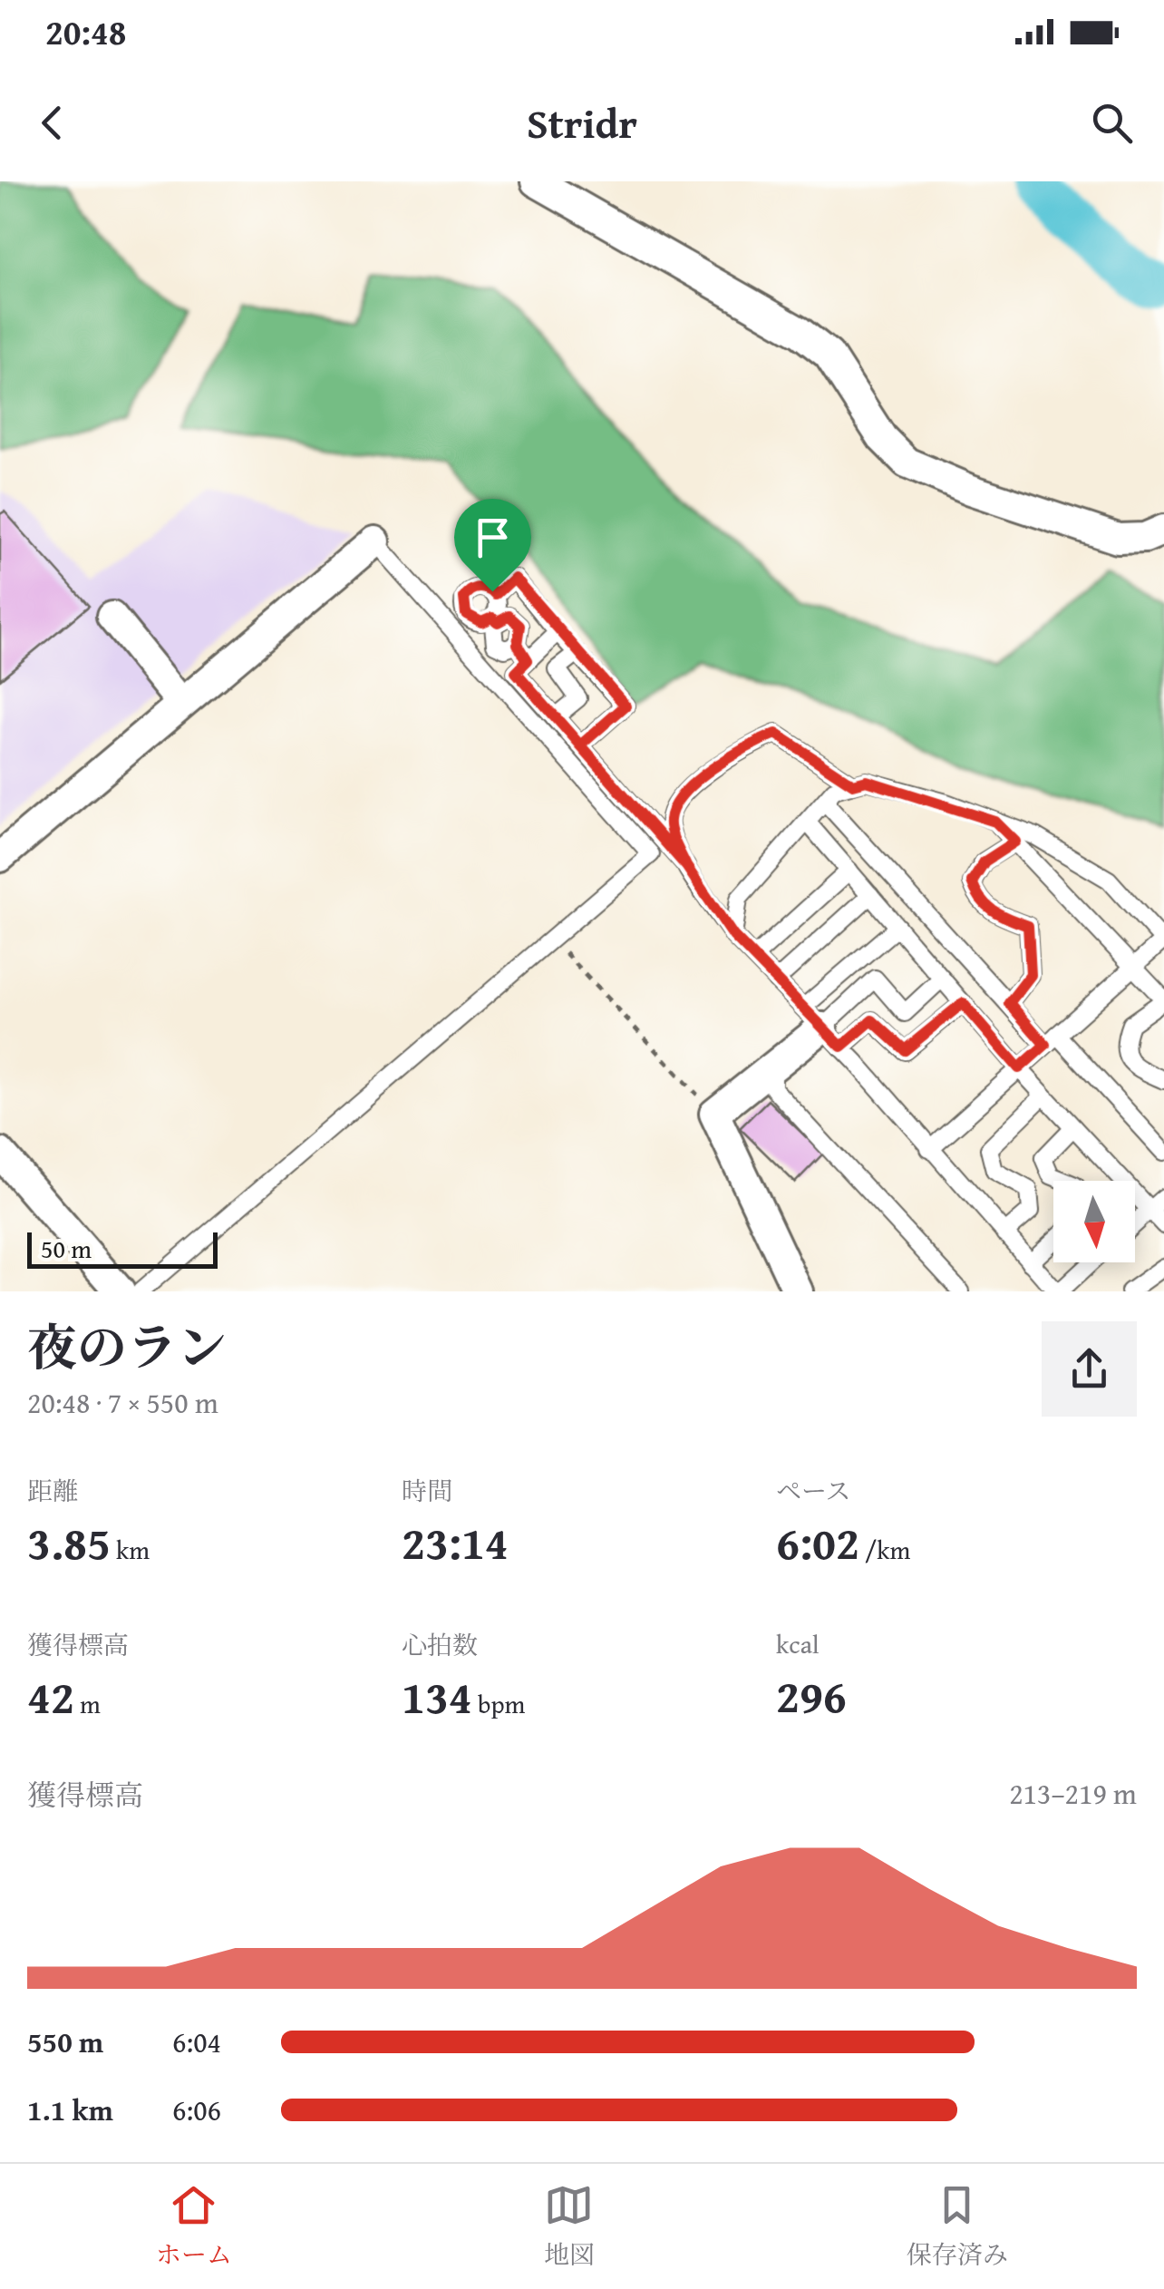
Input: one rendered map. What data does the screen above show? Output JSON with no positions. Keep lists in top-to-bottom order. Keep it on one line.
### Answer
{"scale_bar":"50 m","north":"bottom","page":{"status":"20:48","header":"Stridr","scale":"50 m","heading":["夜のラン","20:48 · 7 × 550 m"],"stats":[["距離","3.85 km"],["時間","23:14"],["ペース","6:02 /km"],["獲得標高","42 m"],["心拍数","134 bpm"],["kcal","296"]],"chart":["獲得標高","213–219 m"],"list":[{"name":"550 m","note":"6:04"},{"name":"1.1 km","note":"6:06"}],"tabs":["ホーム","地図","保存済み"]}}
